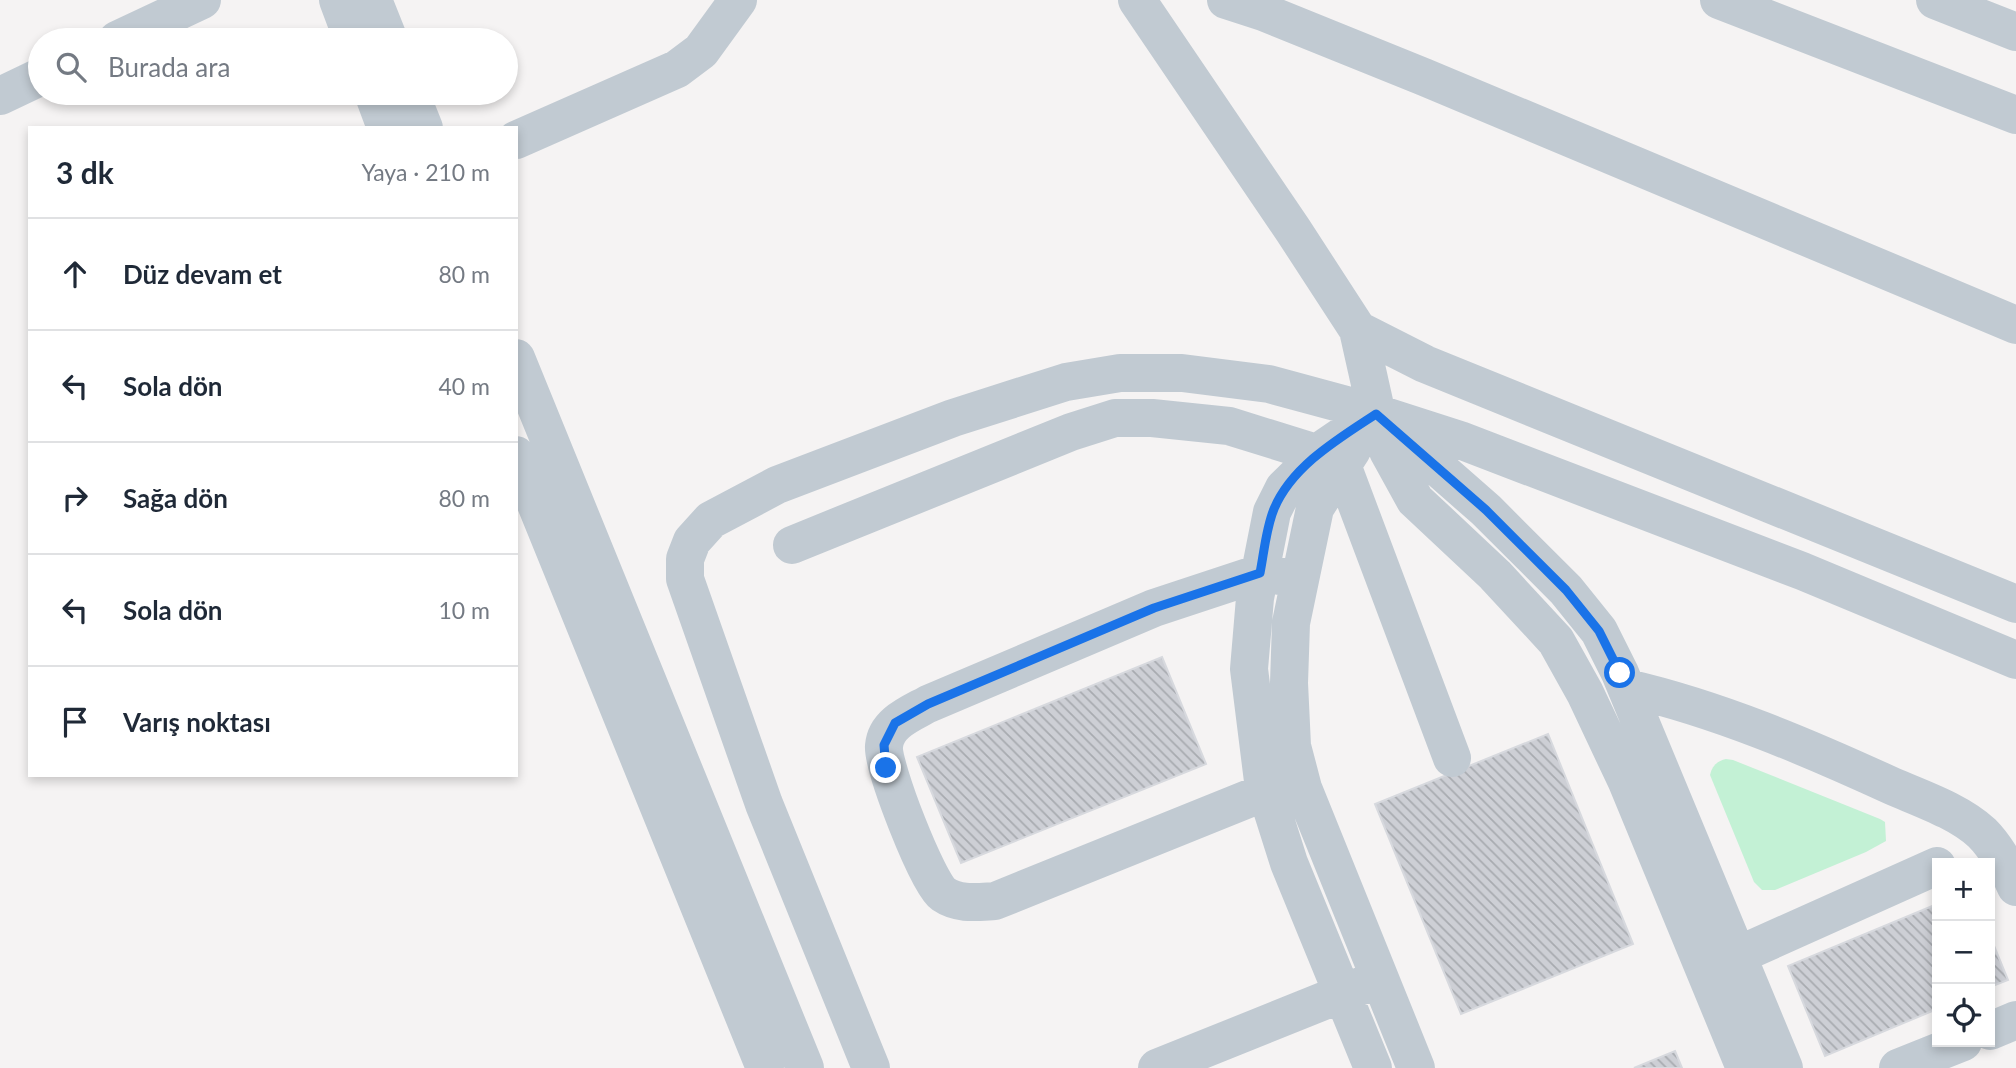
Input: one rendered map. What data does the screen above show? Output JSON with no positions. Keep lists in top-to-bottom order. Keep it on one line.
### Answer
{"page":{"search":"Burada ara","heading":["3 dk","Yaya · 210 m"],"list":[["Düz devam et","80 m"],["Sola dön","40 m"],["Sağa dön","80 m"],["Sola dön","10 m"],"Varış noktası"],"map_buttons":["+","−"]}}
